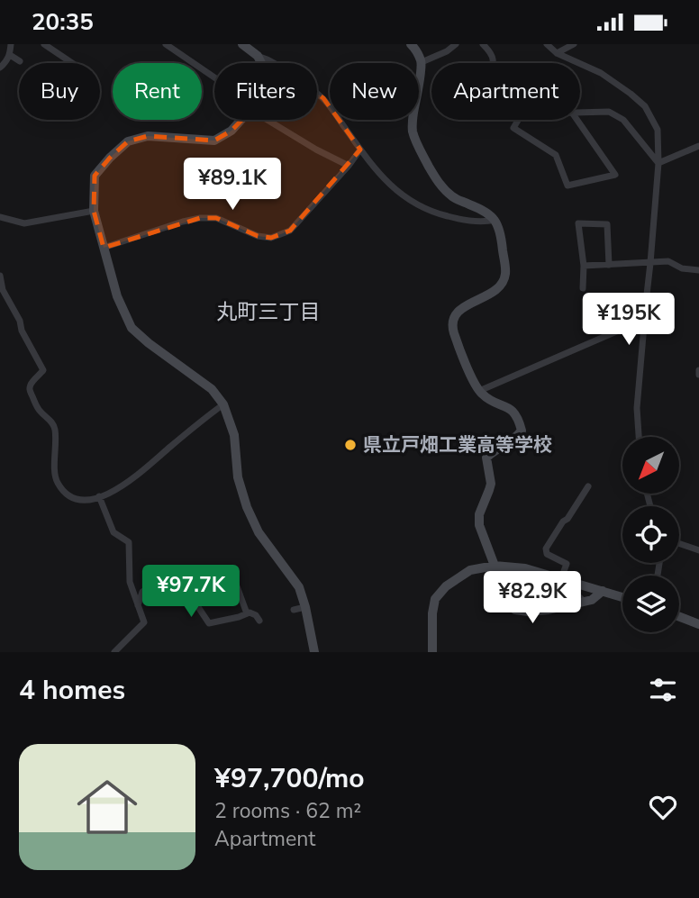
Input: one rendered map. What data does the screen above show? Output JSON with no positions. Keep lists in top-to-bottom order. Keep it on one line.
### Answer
{"districts":["丸町三丁目"],"places":["県立戸畑工業高等学校"],"north":"bottom left","page":{"status":"20:35","chip":["Buy","Rent","Filters","New","Apartment"],"price":["¥89.1K","¥195K","¥97.7K","¥82.9K"],"heading":"4 homes","list":[{"name":"¥97,700/mo","note":"2 rooms · 62 m² · Apartment"}]}}
